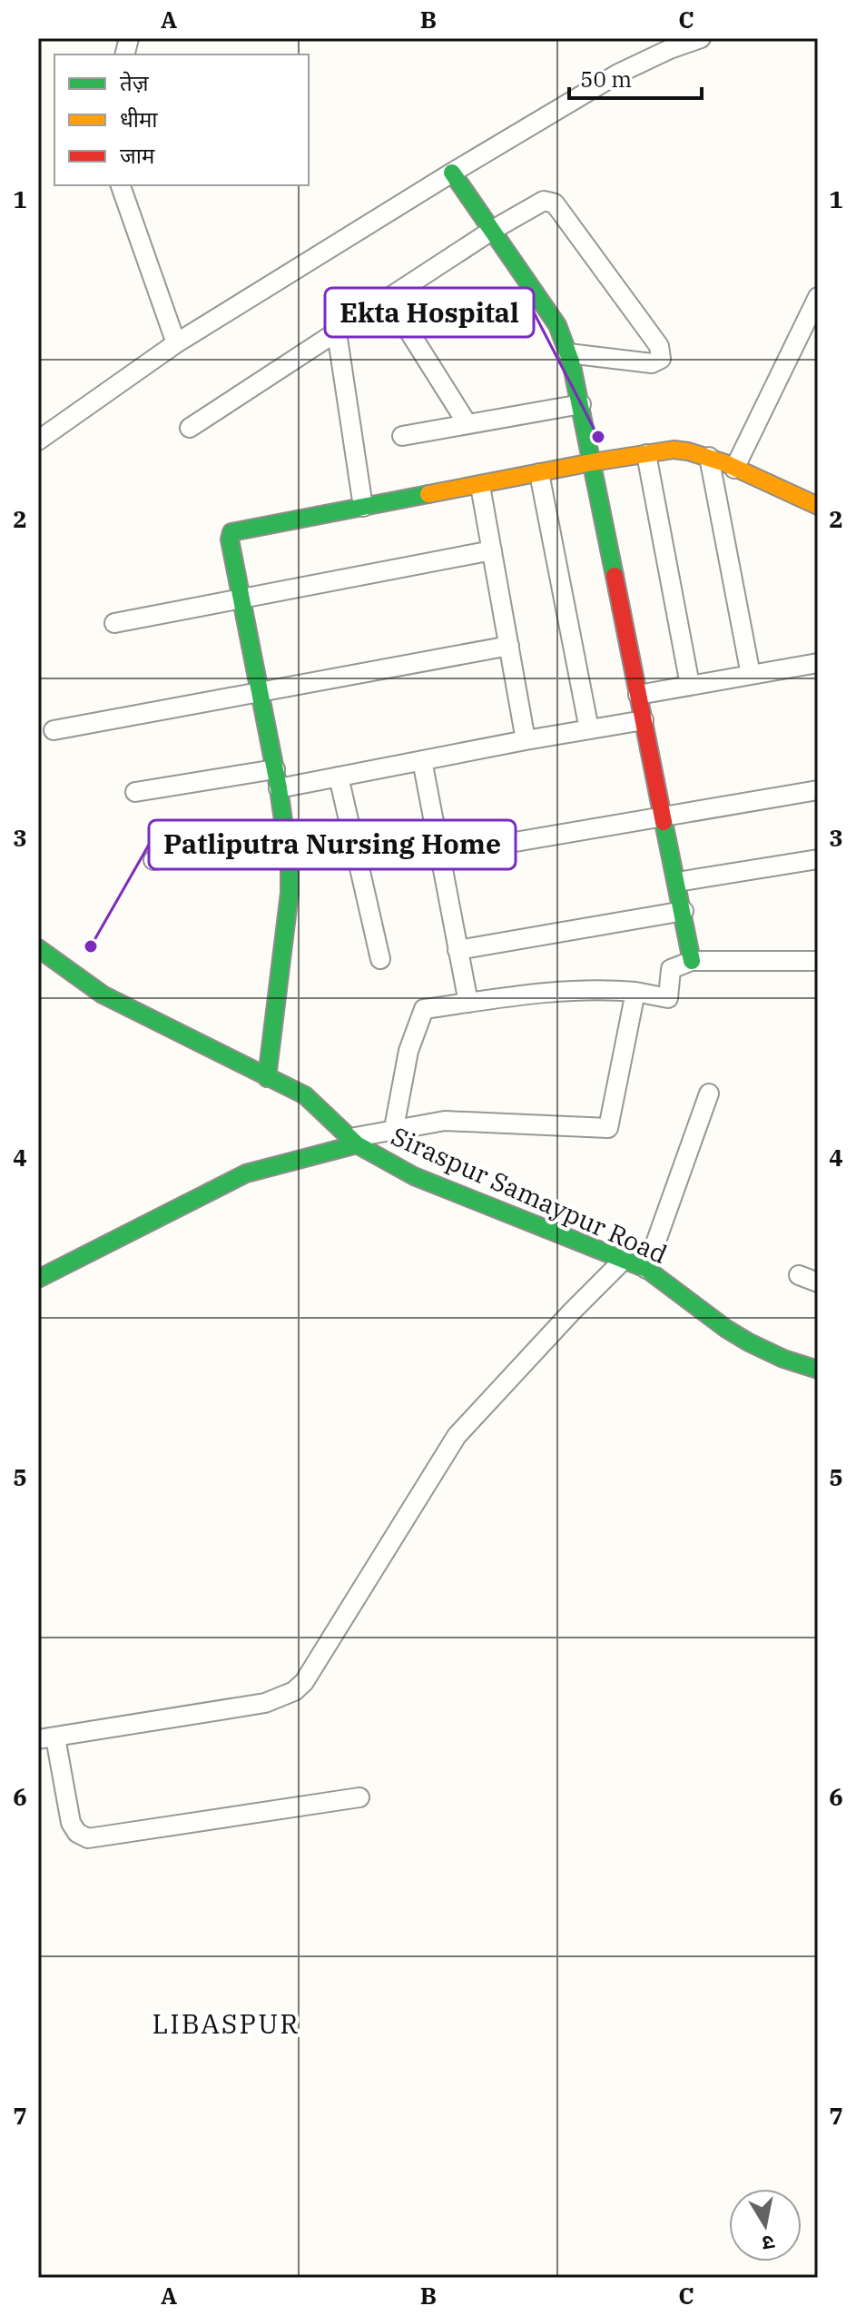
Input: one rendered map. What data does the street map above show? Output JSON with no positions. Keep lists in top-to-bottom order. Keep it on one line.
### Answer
{"streets":{"street":["Siraspur Samaypur Road"]},"districts":["LIBASPUR"],"places":["Ekta Hospital","Patliputra Nursing Home"],"legend":["तेज़","धीमा","जाम"],"scale_bar":"50 m","north":"bottom","grid":{"columns":["A","B","C"],"rows":["1","2","3","4","5","6","7"]}}
